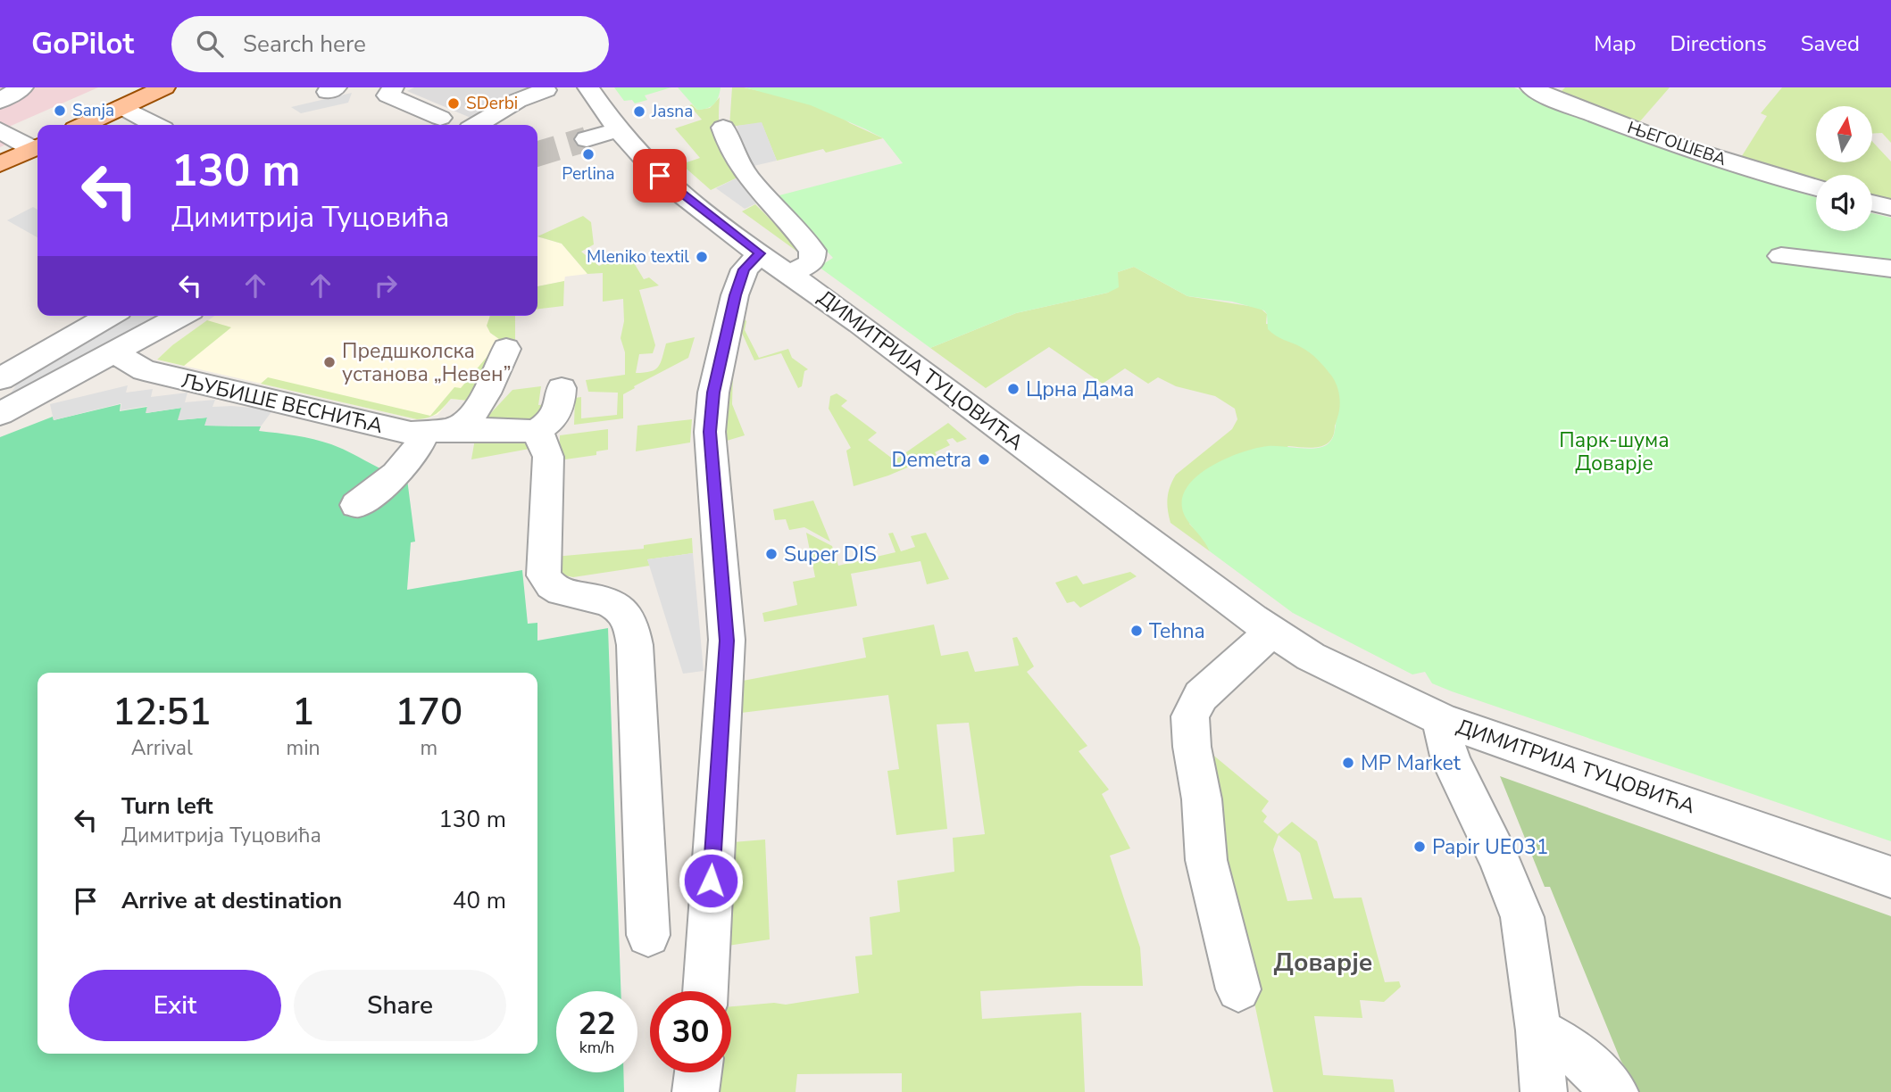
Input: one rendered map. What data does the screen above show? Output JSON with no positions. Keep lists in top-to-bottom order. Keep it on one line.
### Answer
{"streets":{"street":["ЊЕГОШЕВА","ДИМИТРИЈА ТУЦОВИЋА","ЉУБИШЕ ВЕСНИЋА"]},"districts":["Доварје"],"parks":["Парк-шума Доварје"],"places":["SDerbi","Sanja","Jasna","Perlina","Mleniko textil","Предшколска установа „Невен”","Црна Дама","Demetra","Super DIS","Tehna","MP Market","Papir UE031"],"north":"top","page":{"header":"GoPilot","search":"Search here","nav":["Map","Directions","Saved"],"turn":["130 m","Димитрија Туцовића"],"eta":["12:51","Arrival","1","min","170","m"],"list":[{"name":"Turn left","note":"Димитрија Туцовића","value":"130 m"},{"name":"Arrive at destination","value":"40 m"}],"buttons":["Exit","Share"],"speed":"22 km/h","limit":"30"}}
